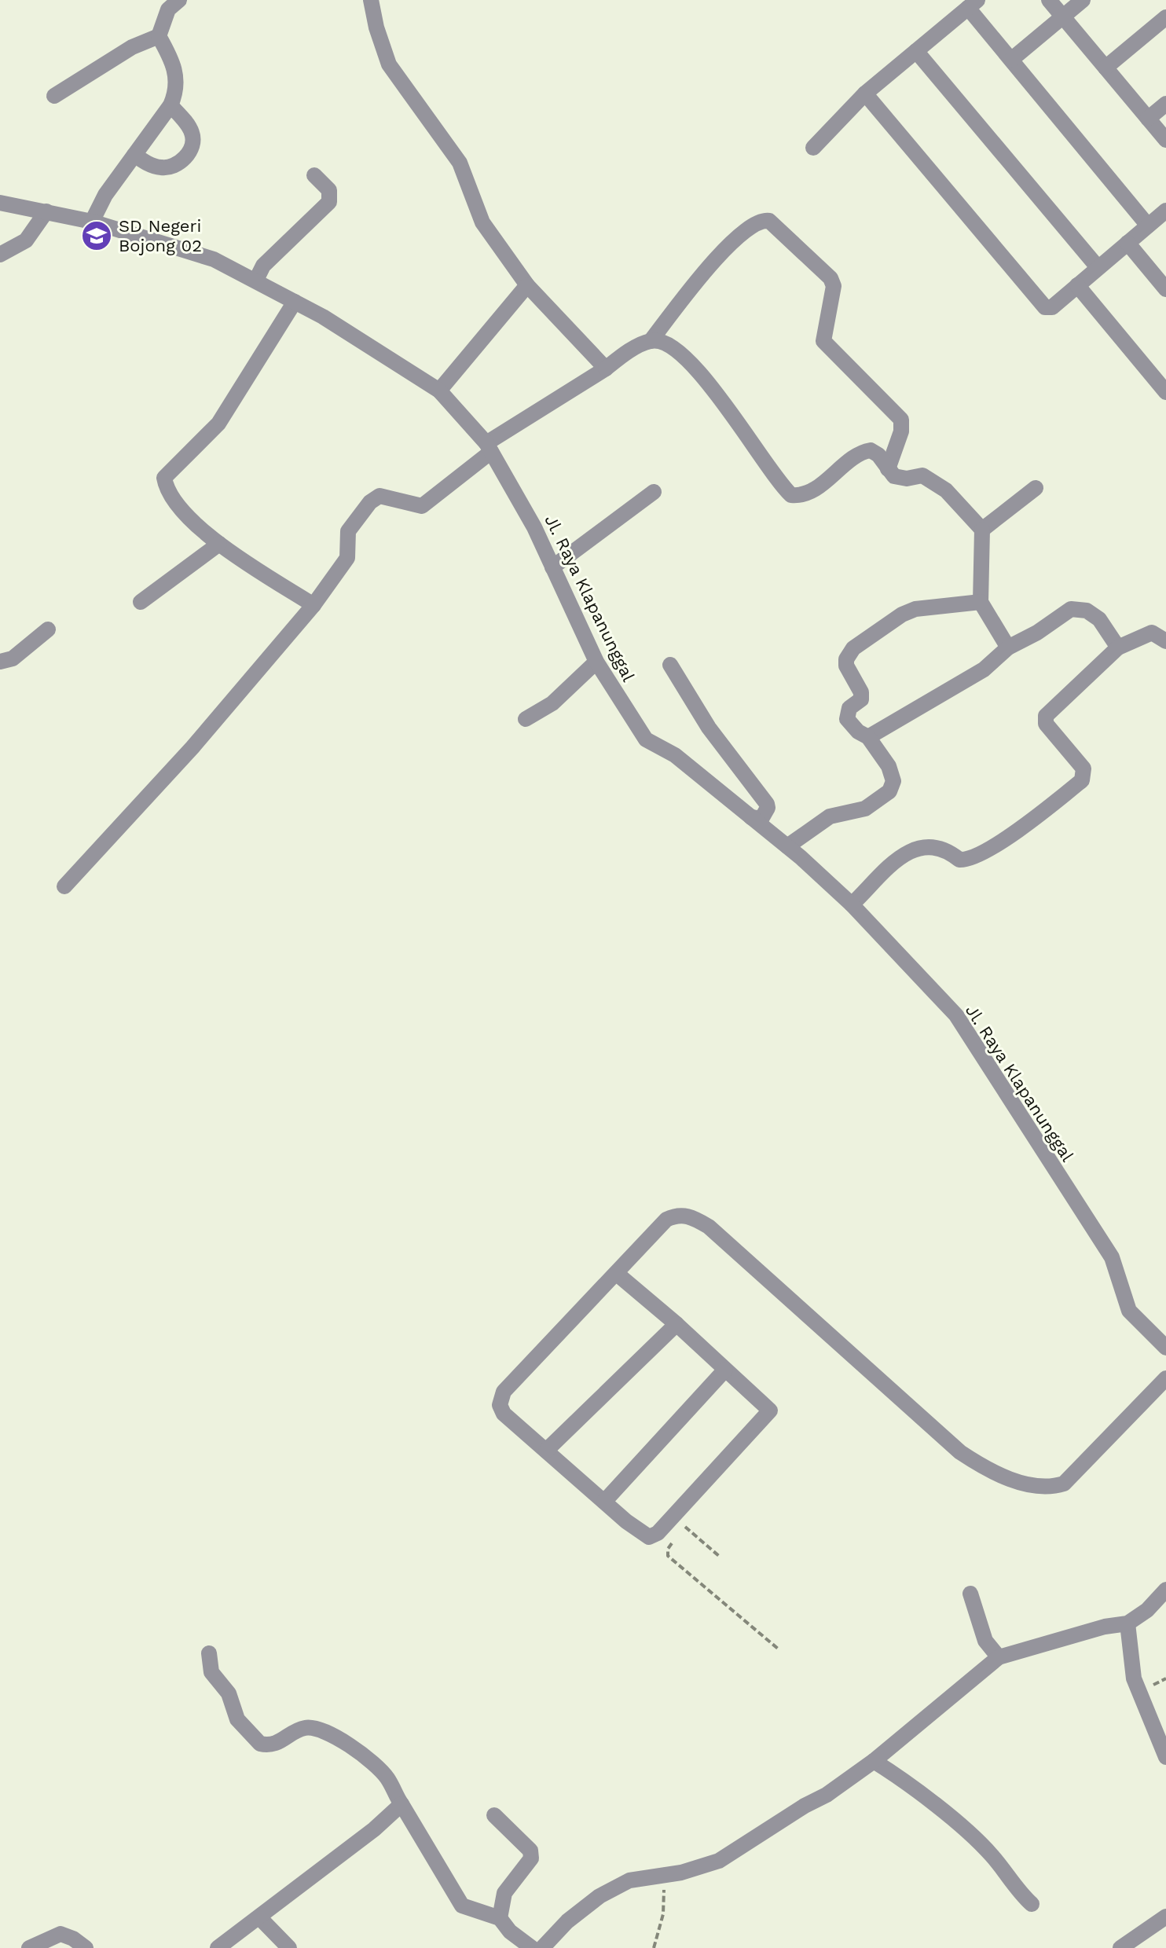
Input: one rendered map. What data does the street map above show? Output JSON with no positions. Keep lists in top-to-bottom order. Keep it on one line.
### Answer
{"streets":{"street":["Jl. Raya Klapanunggal"]},"places":{"school or university":["SD Negeri Bojong 02"]}}
